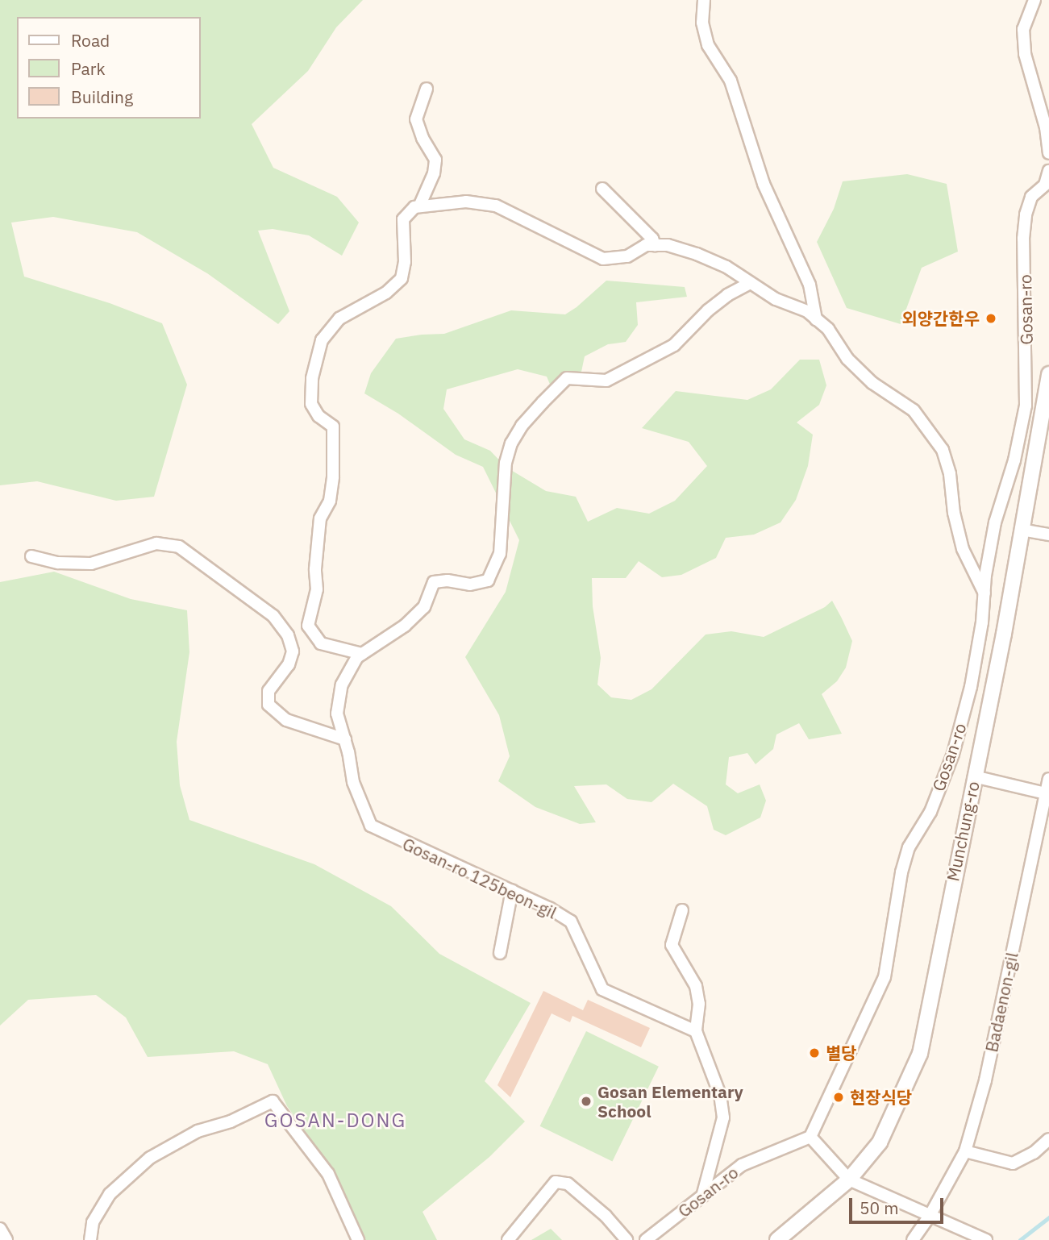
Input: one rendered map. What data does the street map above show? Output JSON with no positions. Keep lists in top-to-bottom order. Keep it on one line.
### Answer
{"streets":{"street":["Gosan-ro","Munchung-ro","Gosan-ro 125beon-gil","Badaenon-gil"]},"districts":["GOSAN-DONG"],"places":["외양간한우","별당","현장식당","Gosan Elementary School"],"legend":["Road","Park","Building"],"scale_bar":"50 m"}
